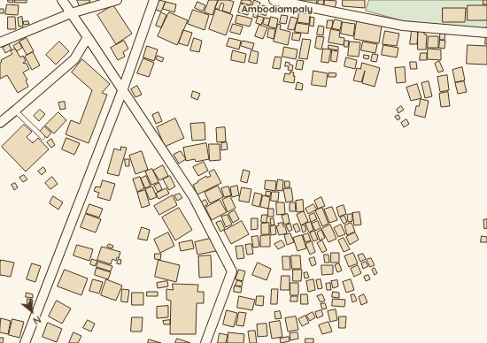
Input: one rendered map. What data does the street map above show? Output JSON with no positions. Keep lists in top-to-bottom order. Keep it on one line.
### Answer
{"districts":["Ambodiampaly"],"north":"bottom right"}
